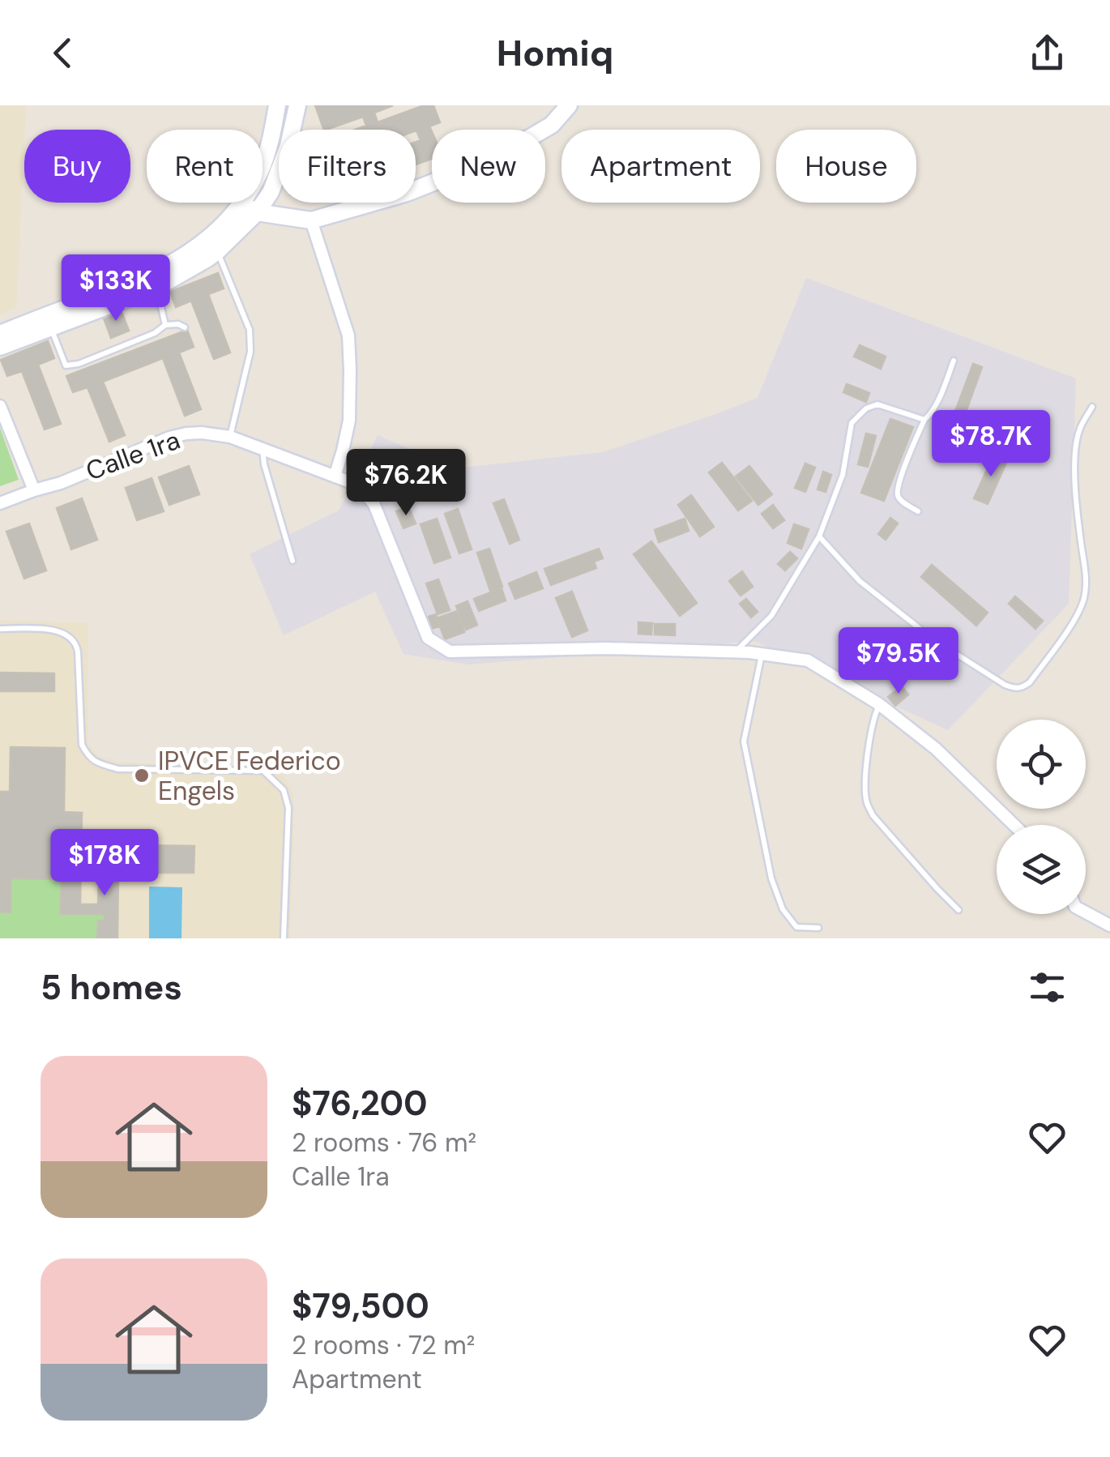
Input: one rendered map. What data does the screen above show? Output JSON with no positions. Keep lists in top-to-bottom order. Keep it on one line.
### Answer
{"streets":{"street":["Calle 1ra"]},"places":["IPVCE Federico Engels"],"page":{"header":"Homiq","chip":["Buy","Rent","Filters","New","Apartment","House"],"price":["$133K","$78.7K","$76.2K","$79.5K","$178K"],"heading":"5 homes","list":[{"name":"$76,200","note":"2 rooms · 76 m² · Calle 1ra"},{"name":"$79,500","note":"2 rooms · 72 m² · Apartment"}]}}
